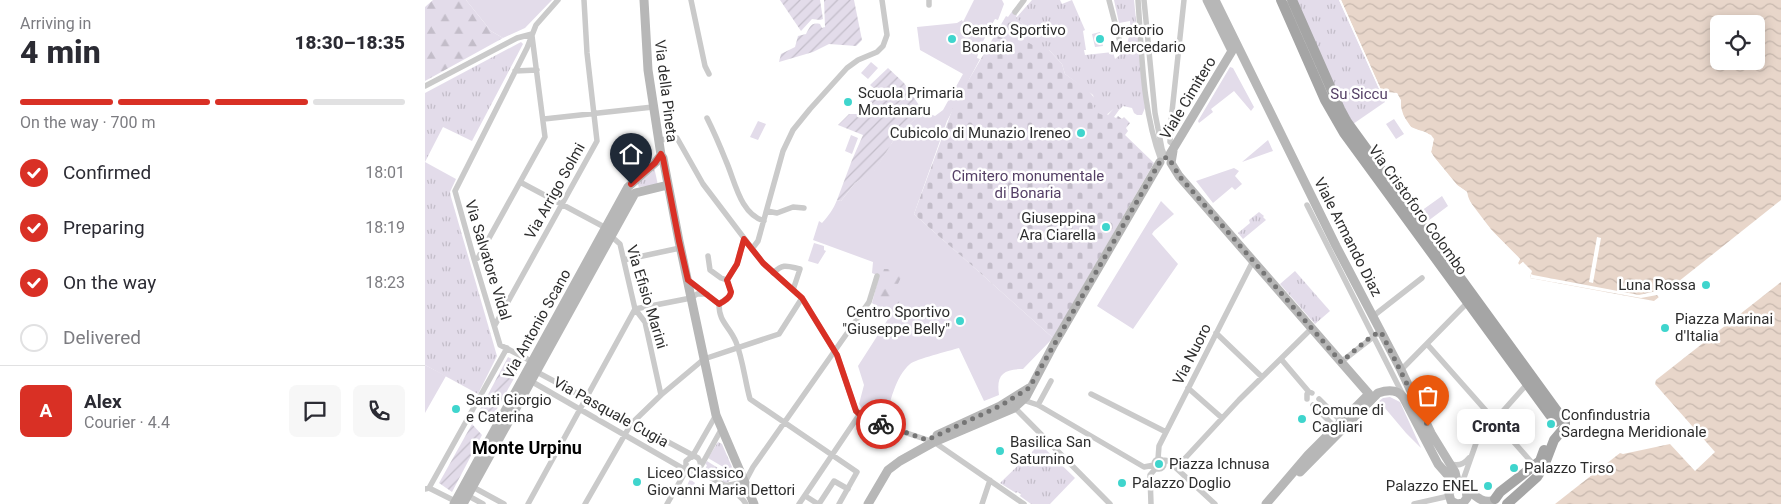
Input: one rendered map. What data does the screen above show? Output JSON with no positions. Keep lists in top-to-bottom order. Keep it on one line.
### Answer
{"streets":{"main road":["Via della Pineta","Viale Cimitero","Via Cristoforo Colombo","Viale Armando Diaz","Via Antonio Scano"],"street":["Via Arrigo Solmi","Via Salvatore Vidal","Via Efisio Marini","Via Nuoro","Via Pasquale Cugia"]},"crossings":[["Via della Pineta","Via Antonio Scano"],["Viale Cimitero","Viale Armando Diaz"],["Via Arrigo Solmi","Via Salvatore Vidal"],["Via Efisio Marini","Via Antonio Scano"],["Via Antonio Scano","Via Pasquale Cugia"]],"districts":["Monte Urpinu"],"parks":["Su Siccu","Cimitero monumentale di Bonaria"],"places":["Centro Sportivo Bonaria","Oratorio Mercedario","Scuola Primaria Montanaru","Cubicolo di Munazio Ireneo","Giuseppina Ara Ciarella","Luna Rossa","Centro Sportivo \"Giuseppe Belly\"","Piazza Marinai d'Italia","Santi Giorgio e Caterina","Comune di Cagliari","Confindustria Sardegna Meridionale","Cronta","Basilica San Saturnino","Piazza Ichnusa","Palazzo Tirso","Liceo Classico Giovanni Maria Dettori","Palazzo Doglio","Palazzo ENEL"],"page":{"heading":["4 min","Arriving in","18:30–18:35"],"panel":["Alex","Courier · 4.4"],"bar":"On the way · 700 m","list":[["Confirmed","18:01"],["Preparing","18:19"],["On the way","18:23"],"Delivered"],"round":"A","bubble":"Cronta"}}
